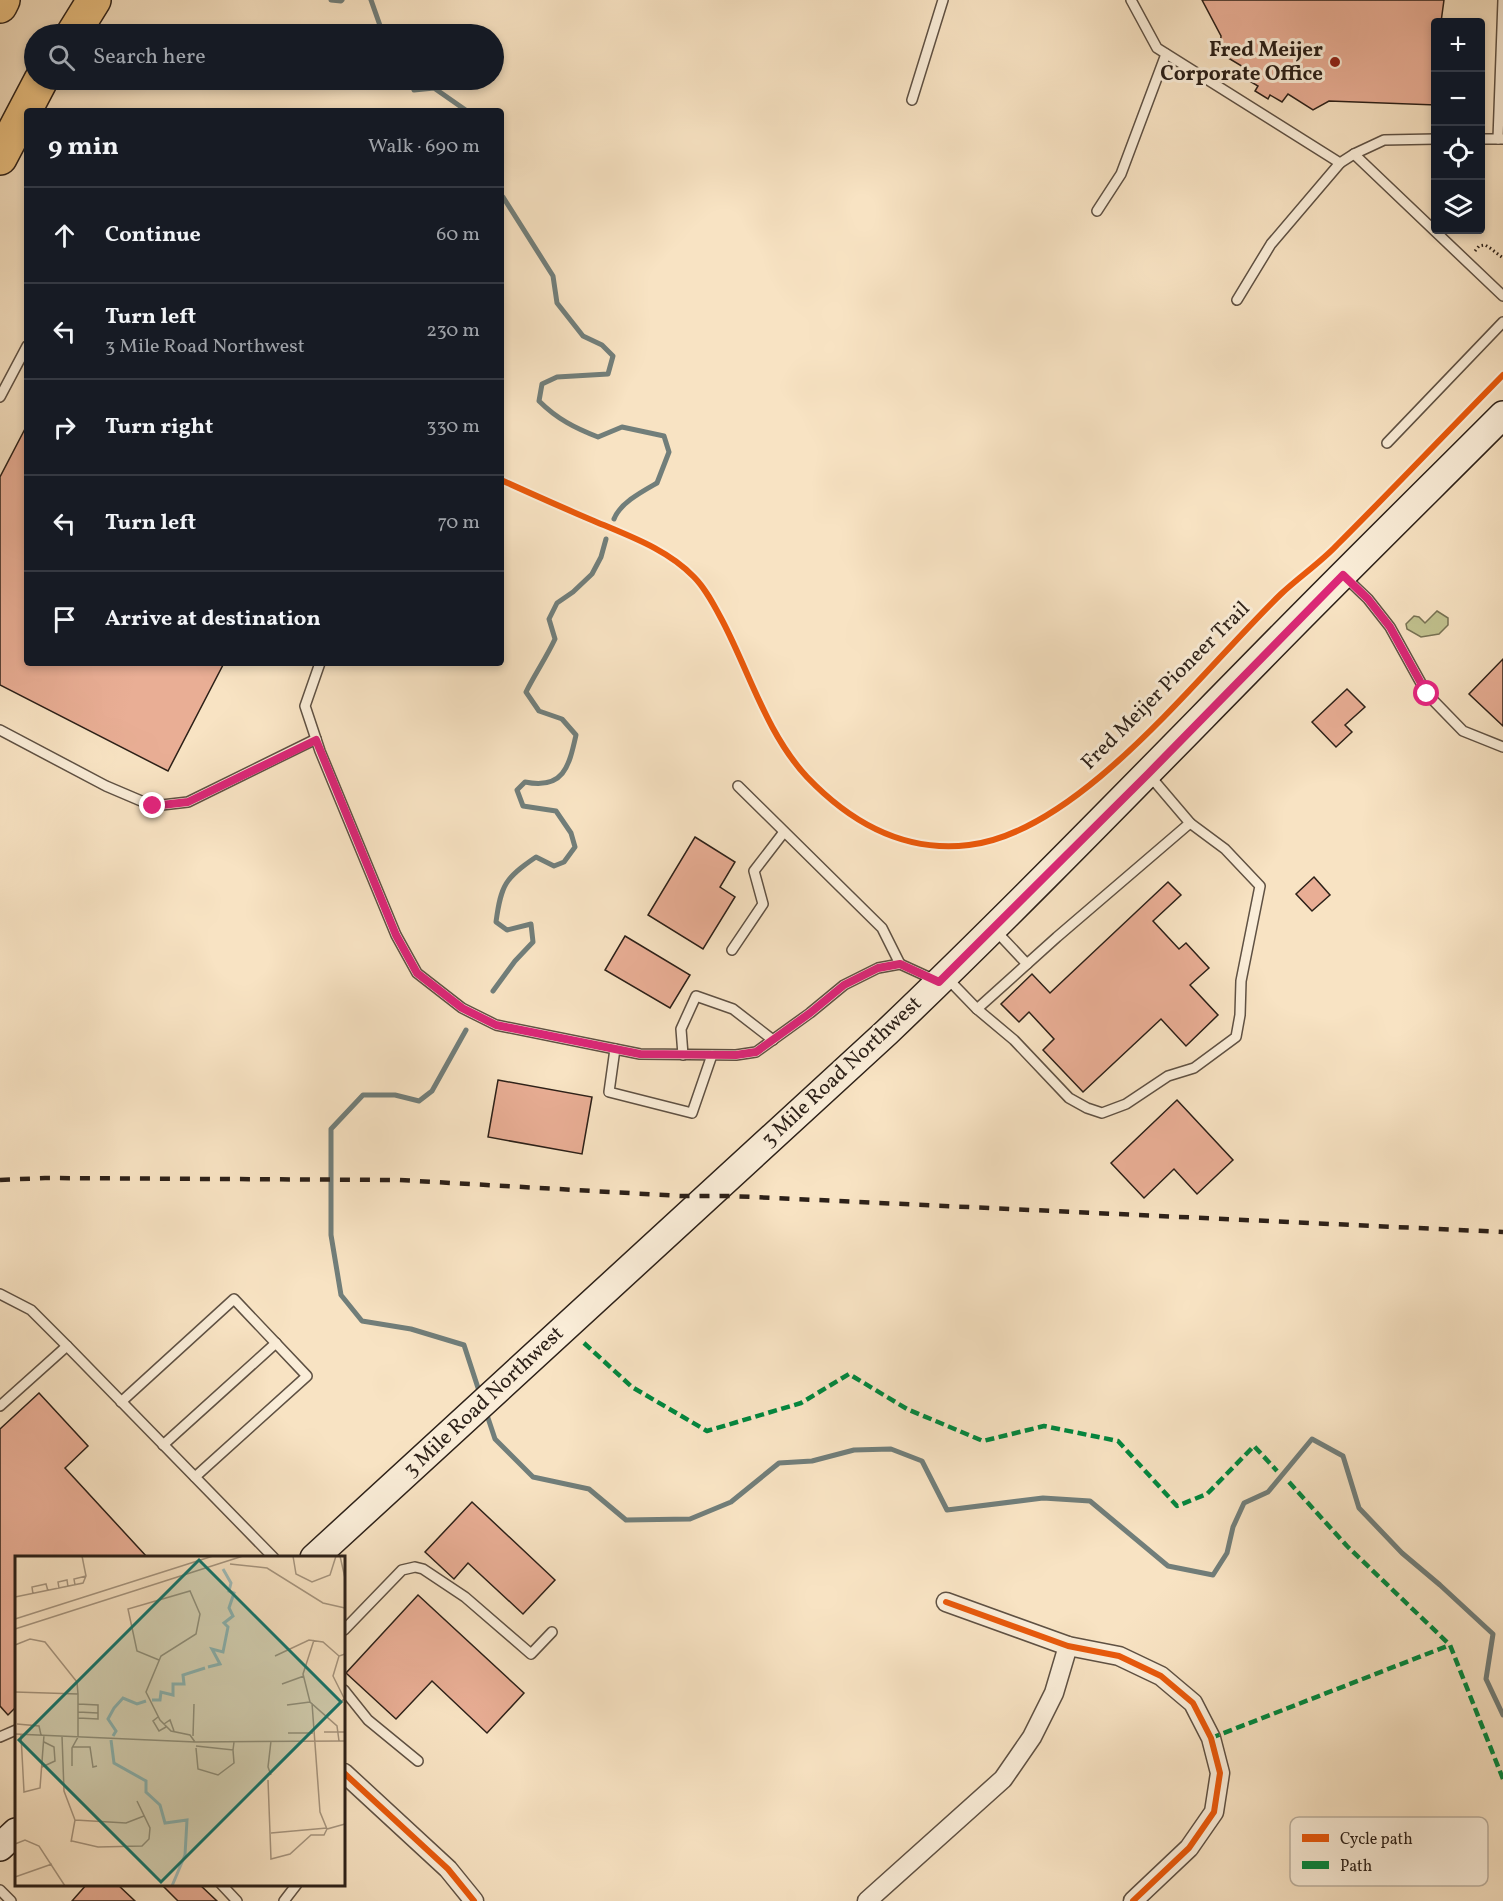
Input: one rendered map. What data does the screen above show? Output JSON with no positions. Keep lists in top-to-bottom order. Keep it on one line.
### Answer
{"streets":{"main road":["3 Mile Road Northwest"],"cycle path":["Fred Meijer Pioneer Trail"]},"places":["Fred Meijer Corporate Office"],"legend":["Cycle path","Path"],"page":{"map_buttons":["+","−"],"search":"Search here","heading":["9 min","Walk · 690 m"],"list":[["Continue","60 m"],["Turn left","3 Mile Road Northwest","230 m"],["Turn right","330 m"],["Turn left","70 m"],"Arrive at destination"]}}
